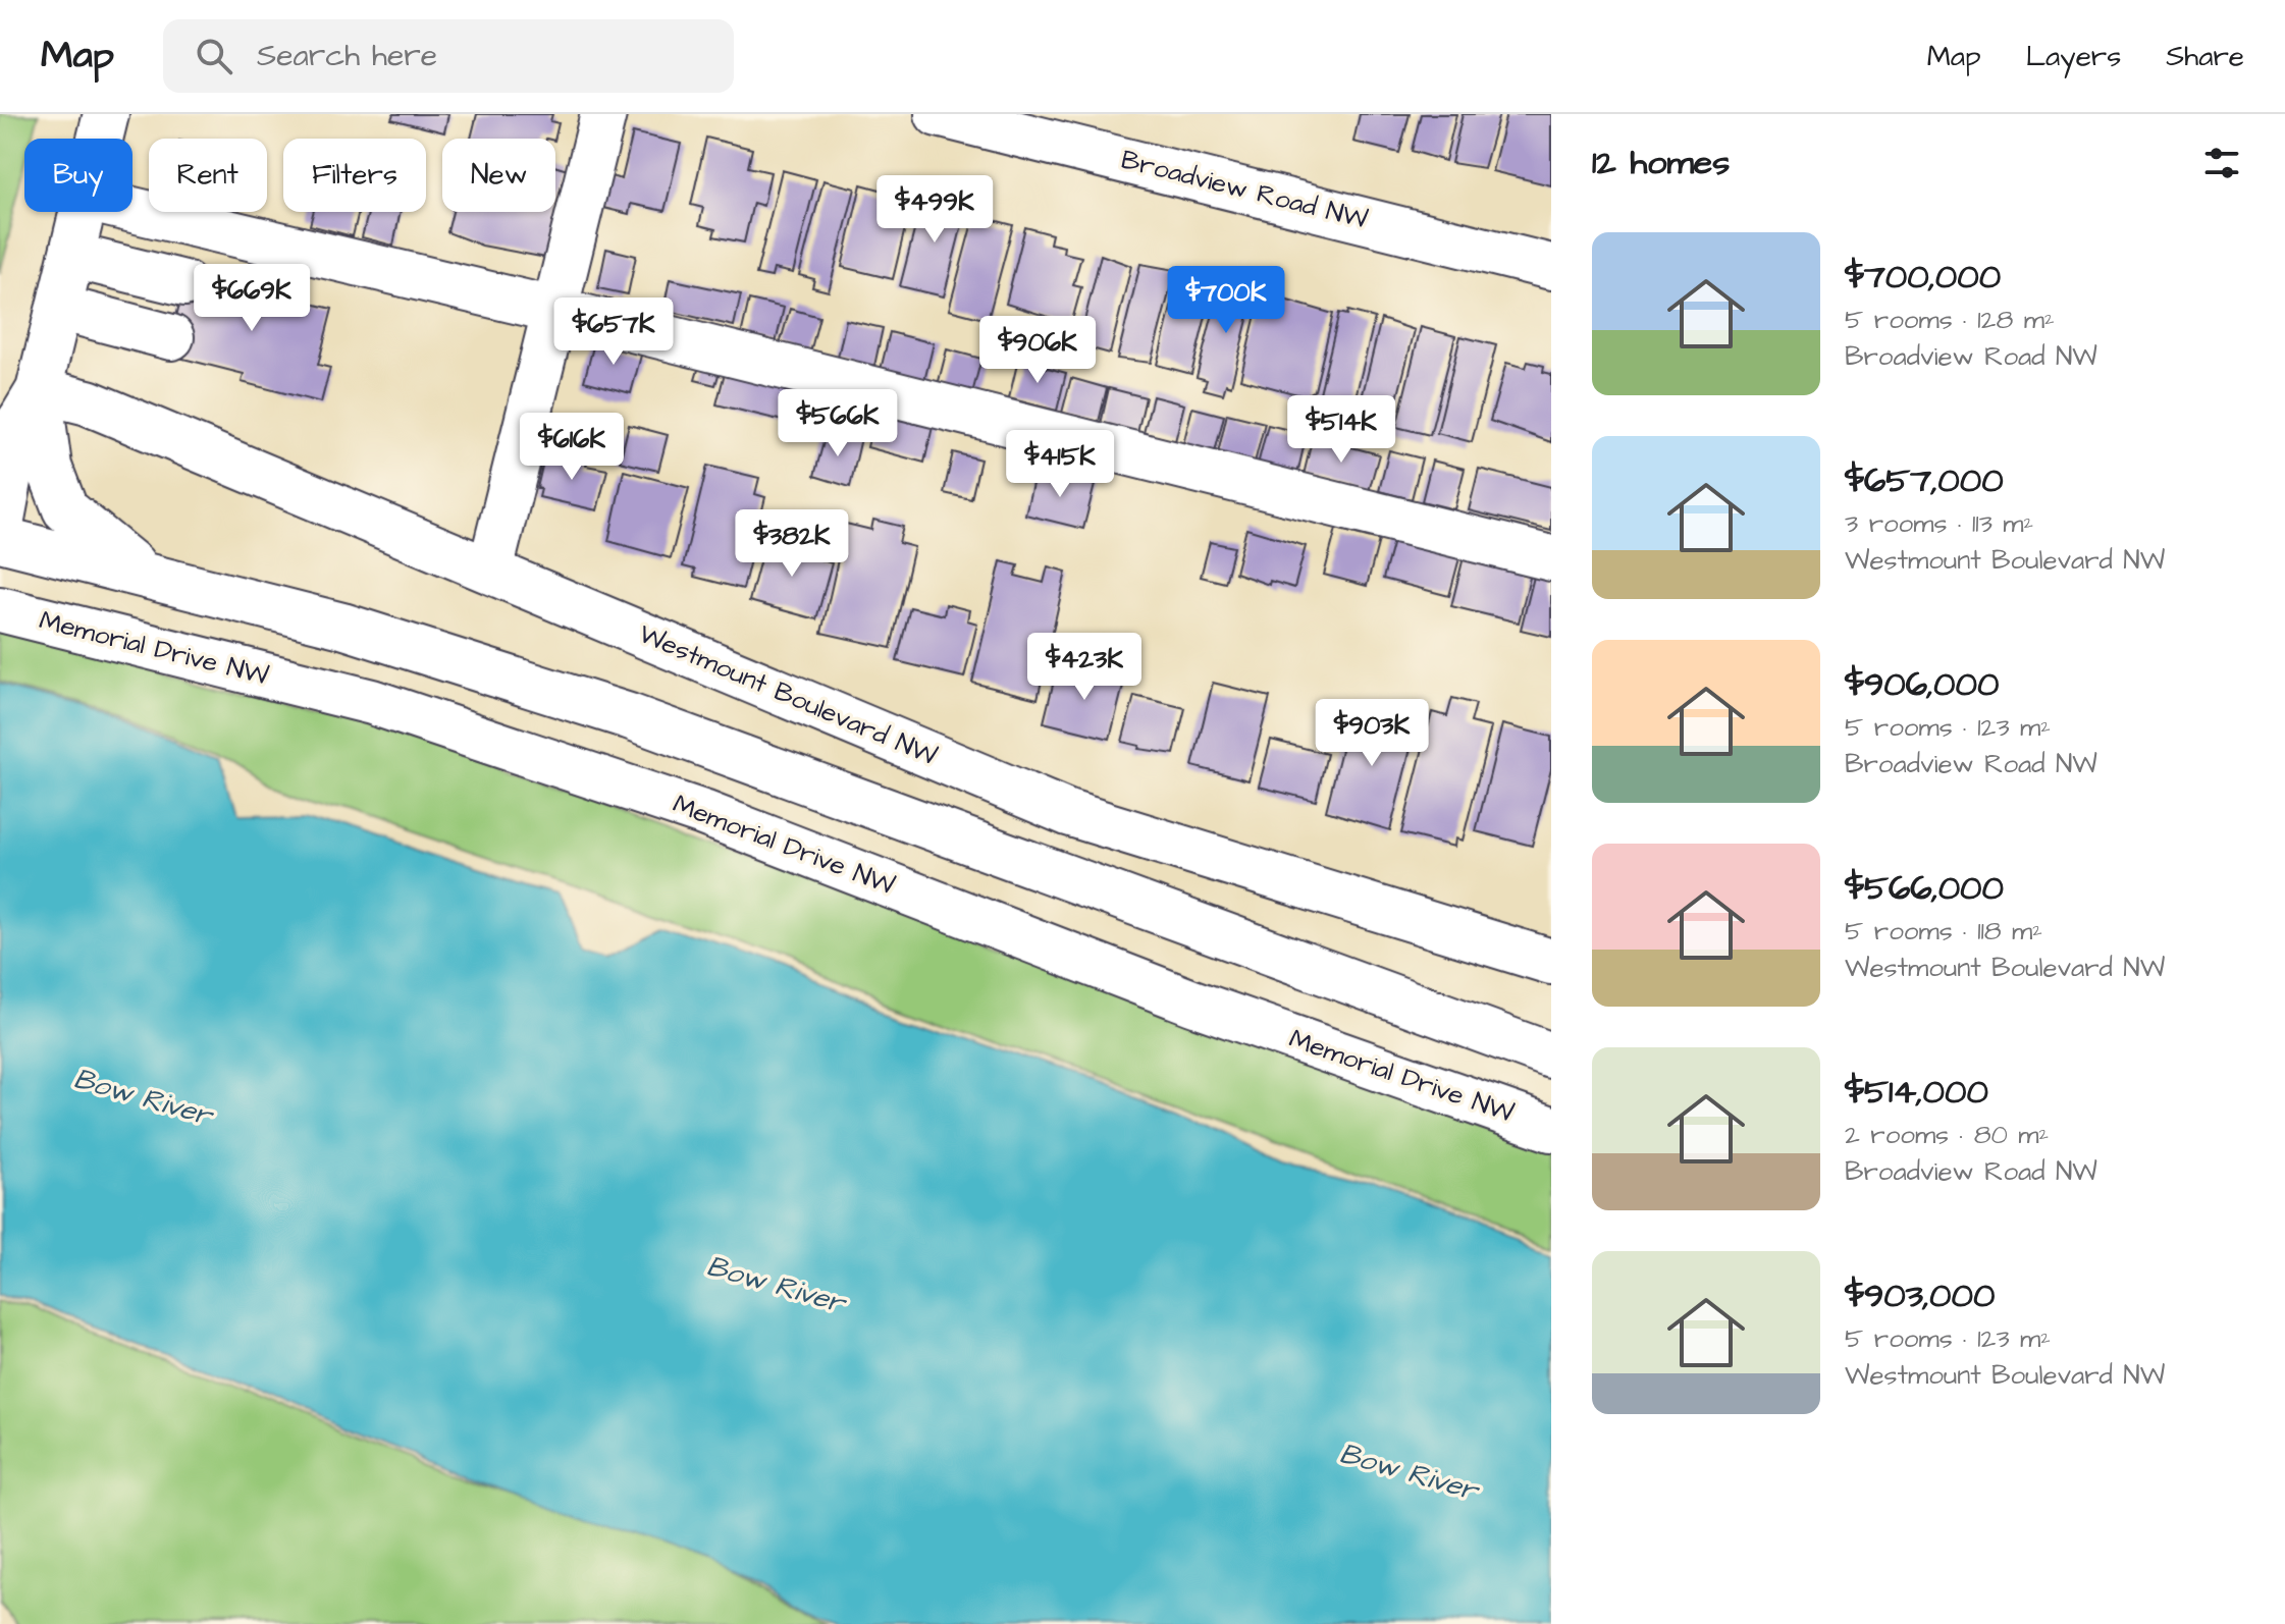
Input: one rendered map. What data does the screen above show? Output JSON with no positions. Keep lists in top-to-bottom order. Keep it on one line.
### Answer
{"streets":{"main road":["Broadview Road NW","Memorial Drive NW","Westmount Boulevard NW"]},"water":["Bow River"],"page":{"header":"Map","search":"Search here","nav":["Map","Layers","Share"],"heading":"12 homes","chip":["Buy","Rent","Filters","New"],"price":["$499K","$669K","$700K","$657K","$906K","$566K","$514K","$616K","$415K","$382K","$423K","$903K"],"list":[{"name":"$700,000","note":"5 rooms · 128 m² · Broadview Road NW"},{"name":"$657,000","note":"3 rooms · 113 m² · Westmount Boulevard NW"},{"name":"$906,000","note":"5 rooms · 123 m² · Broadview Road NW"},{"name":"$566,000","note":"5 rooms · 118 m² · Westmount Boulevard NW"},{"name":"$514,000","note":"2 rooms · 80 m² · Broadview Road NW"},{"name":"$903,000","note":"5 rooms · 123 m² · Westmount Boulevard NW"}]}}
